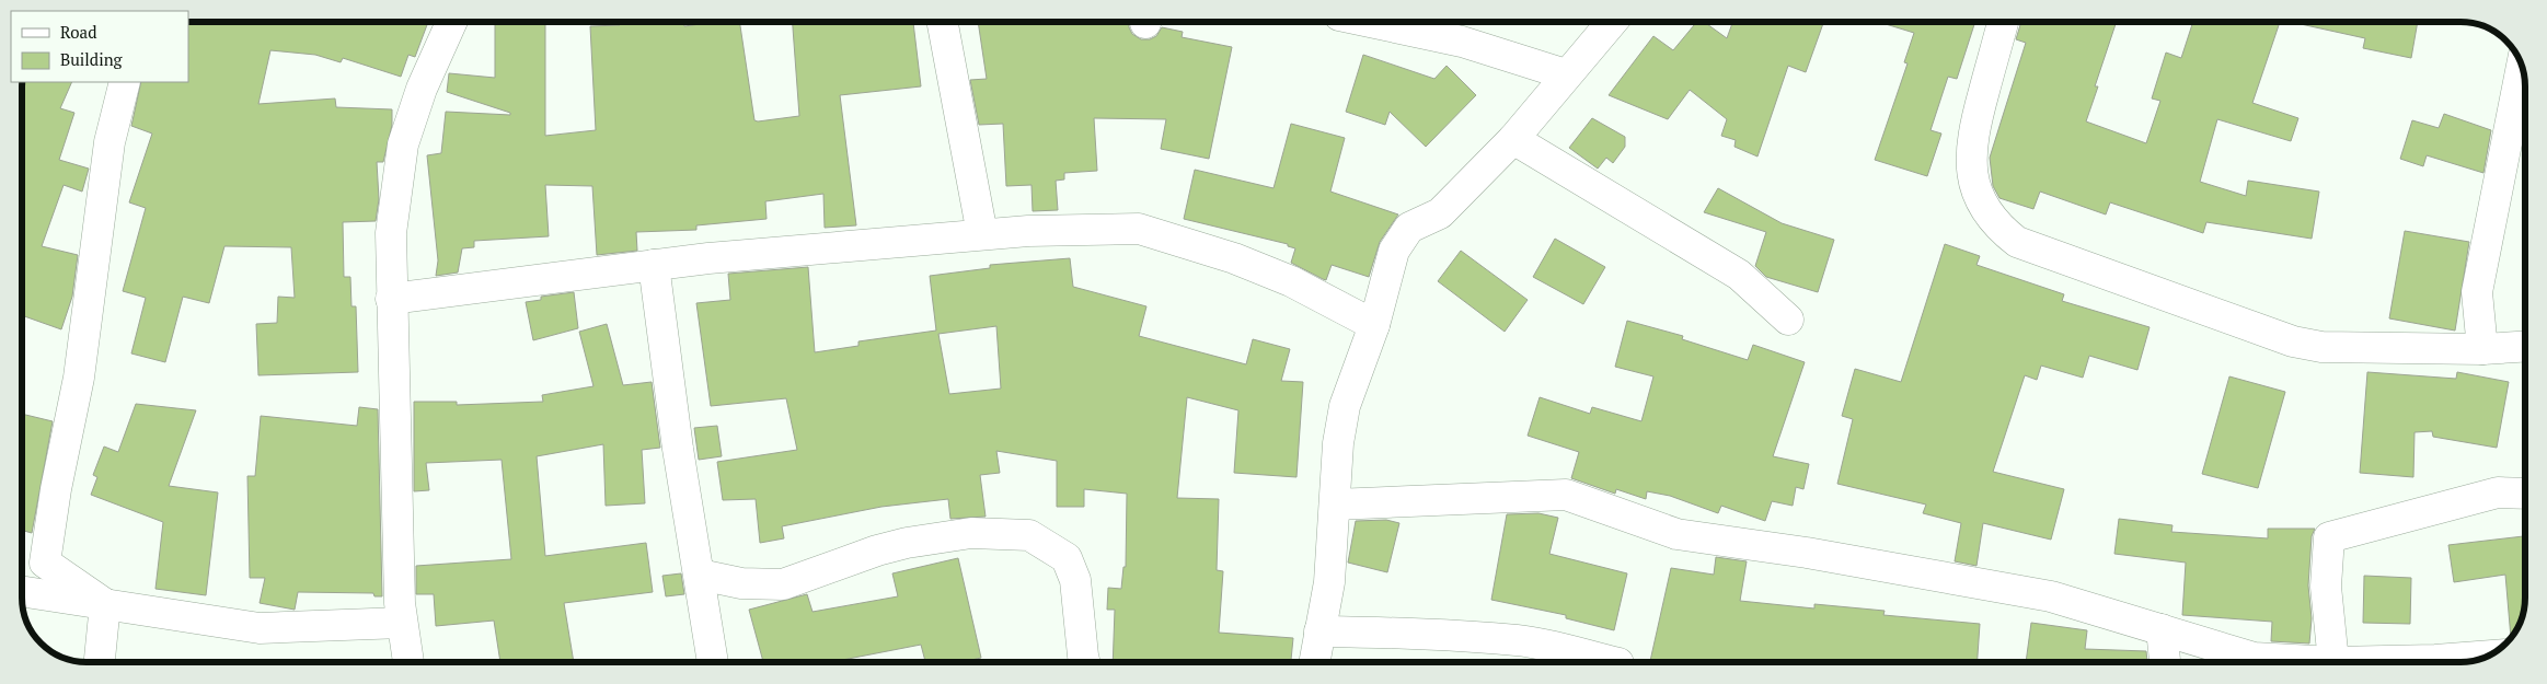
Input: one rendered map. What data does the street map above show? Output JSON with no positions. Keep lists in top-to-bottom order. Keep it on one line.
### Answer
{"legend":["Road","Building"]}
